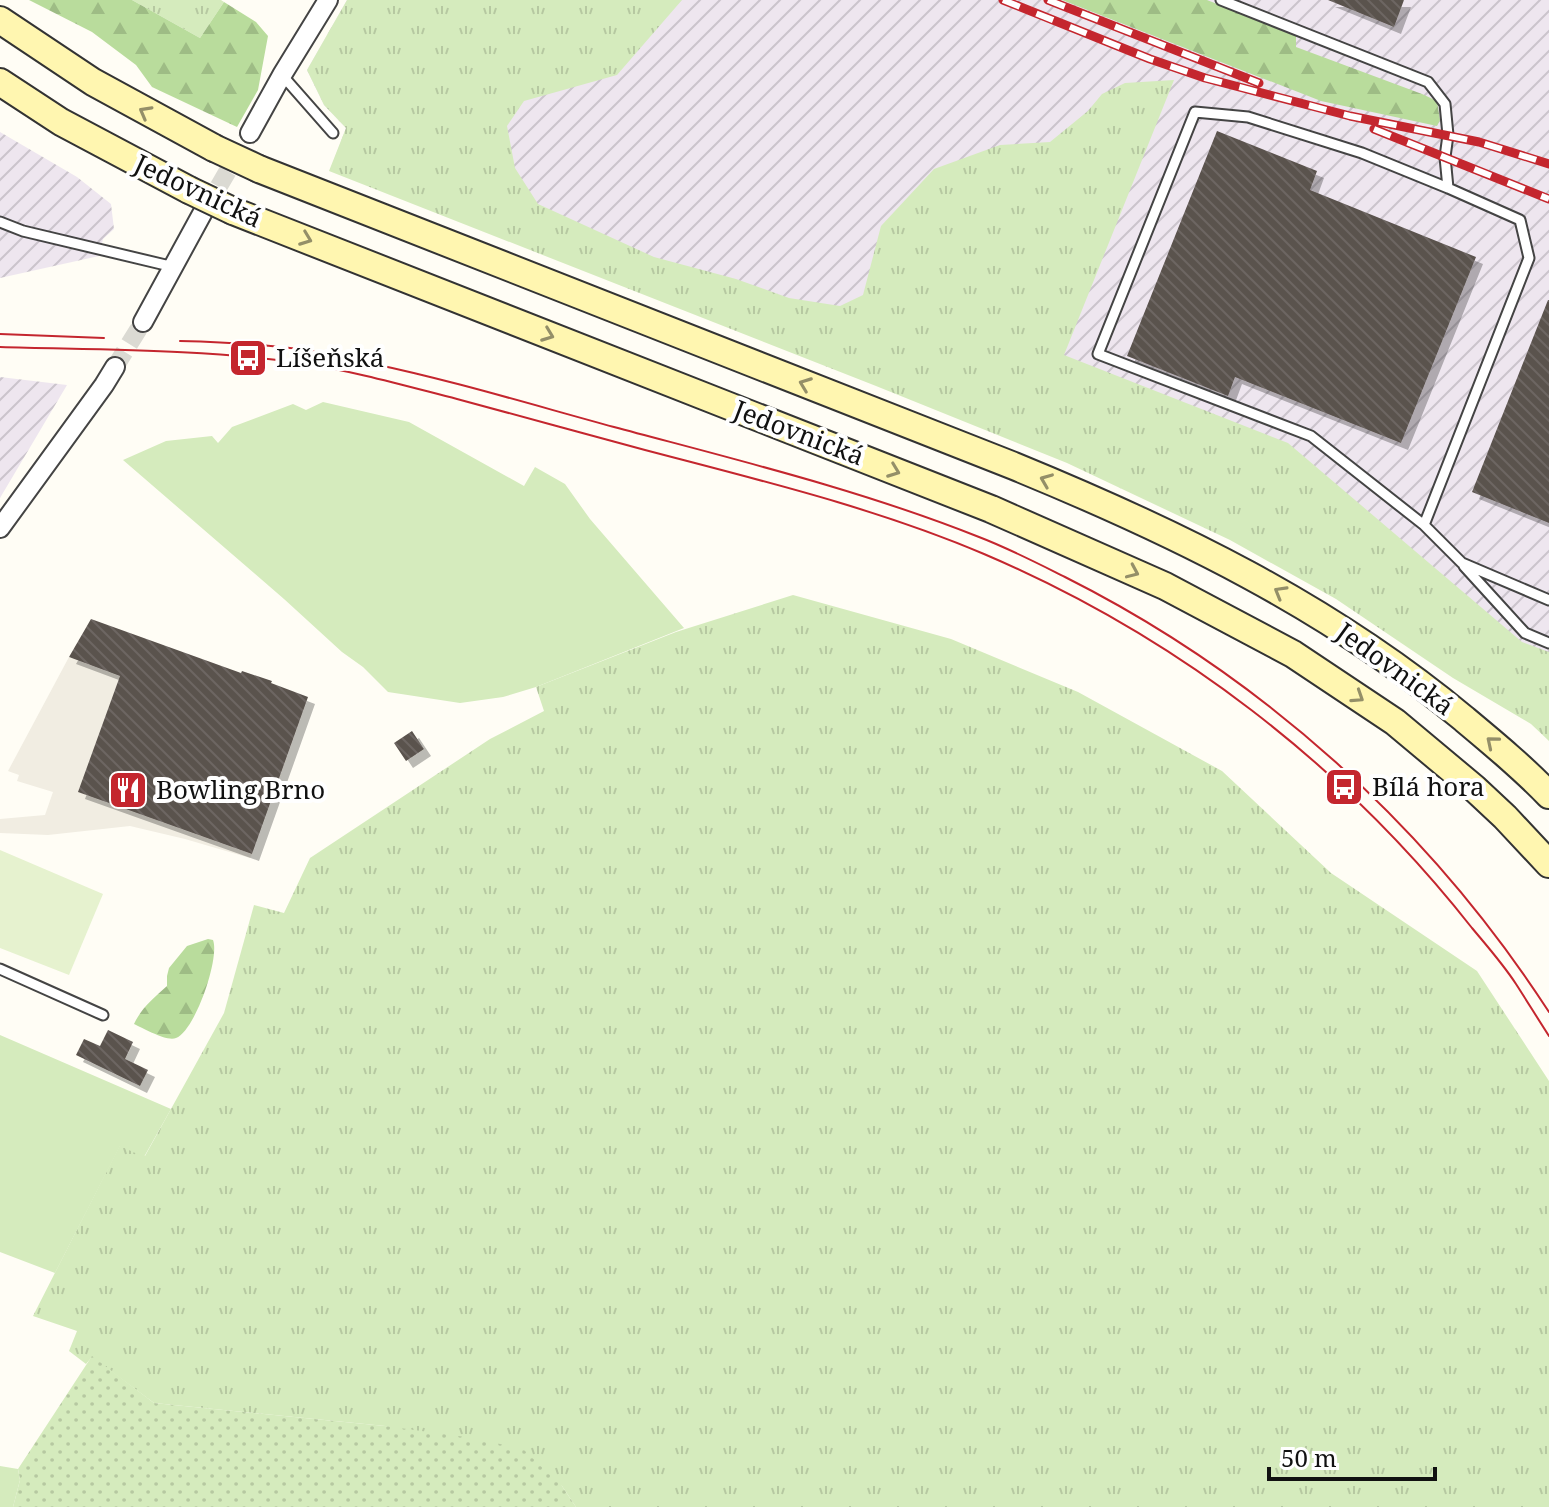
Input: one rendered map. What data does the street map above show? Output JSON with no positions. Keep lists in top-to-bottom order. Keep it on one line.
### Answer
{"streets":{"main road":["Jedovnická"]},"places":{"bus stop":["Líšeňská","Bílá hora"],"restaurant":["Bowling Brno"]},"scale_bar":"50 m"}
